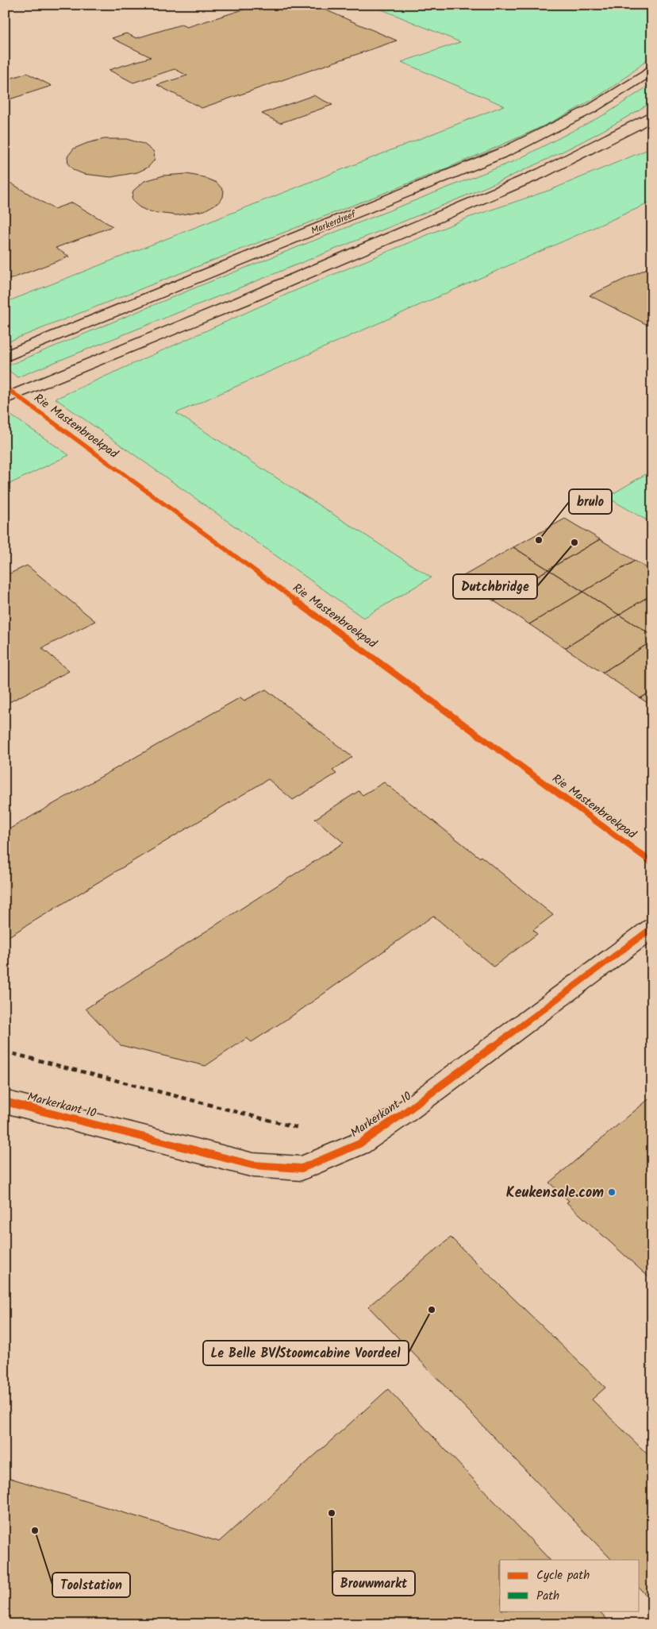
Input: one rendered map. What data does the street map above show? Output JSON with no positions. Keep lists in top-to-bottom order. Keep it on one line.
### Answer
{"streets":{"main road":["Markerdreef","Markerkant 10"],"cycle path":["Rie Mastenbroekpad"]},"places":["brulo","Dutchbridge","Keukensale.com","Le Belle BV/Stoomcabine Voordeel","Brouwmarkt","Toolstation"],"legend":["Cycle path","Path"]}
